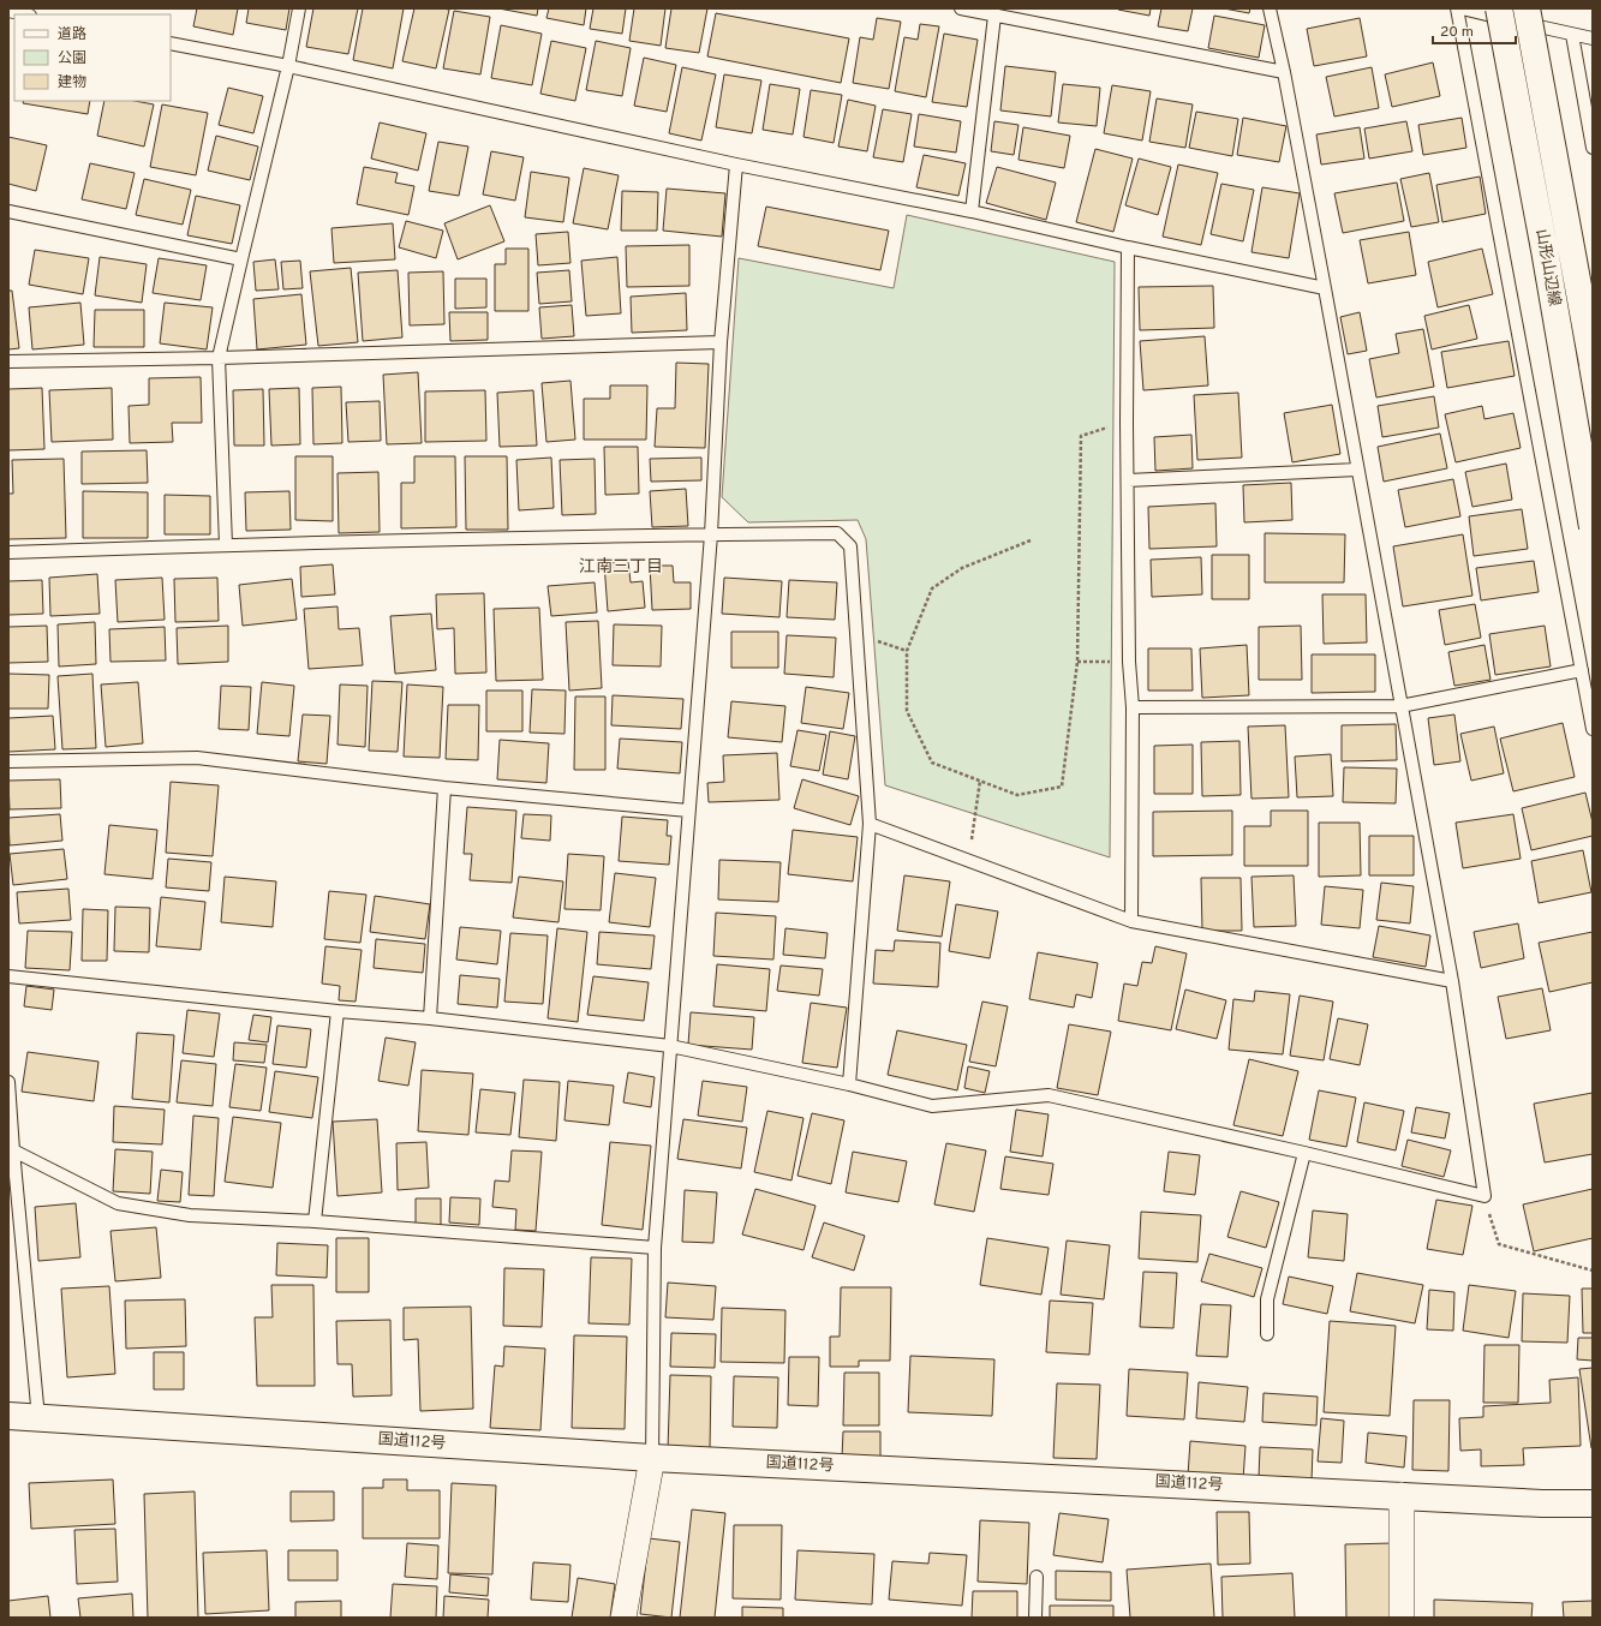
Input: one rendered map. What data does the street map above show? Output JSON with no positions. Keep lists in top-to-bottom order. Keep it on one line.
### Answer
{"streets":{"main road":["山形山辺線","国道112号"]},"districts":["江南三丁目"],"legend":["道路","公園","建物"],"scale_bar":"20 m"}
